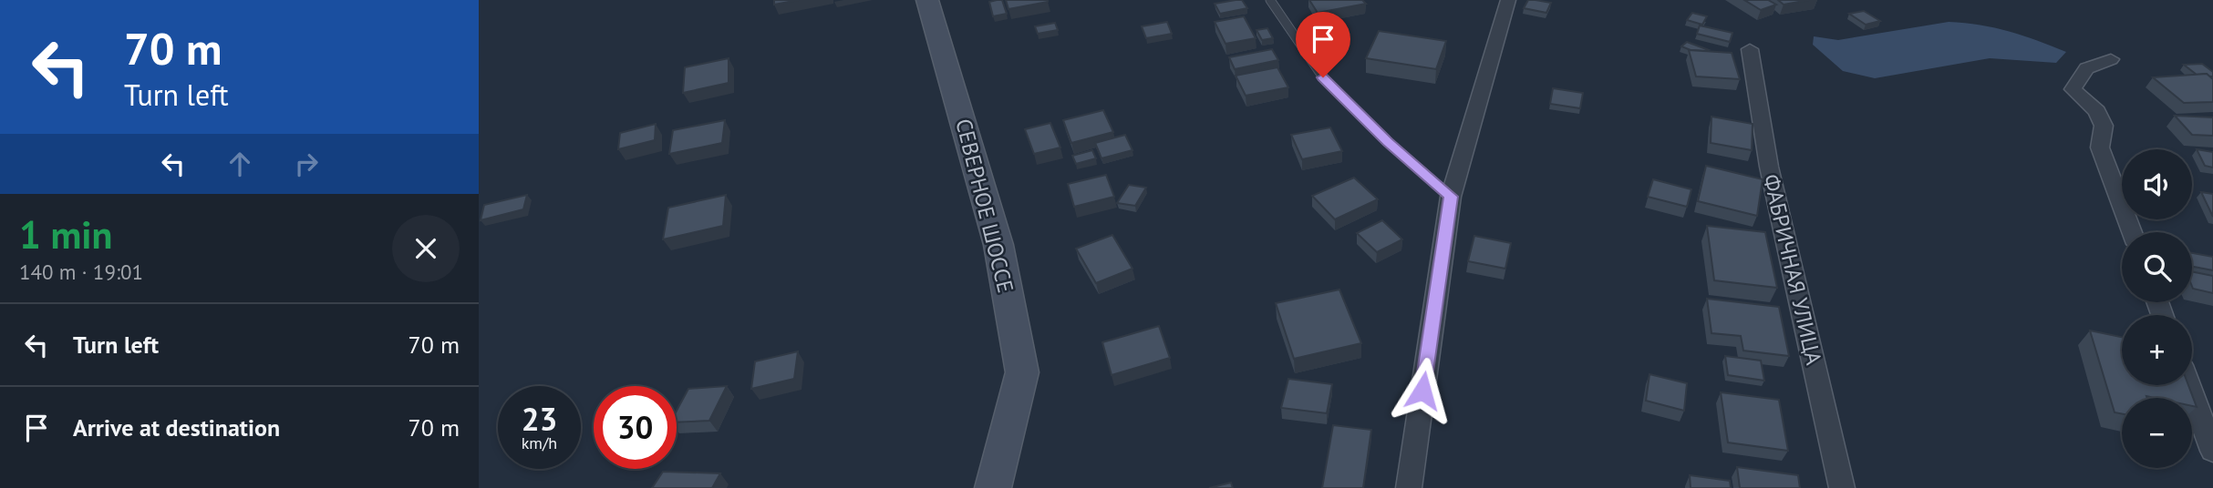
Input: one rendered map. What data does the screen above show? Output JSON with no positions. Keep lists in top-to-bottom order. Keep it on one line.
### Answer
{"streets":{"main road":["СЕВЕРНОЕ ШОССЕ"],"street":["ФАБРИЧНАЯ УЛИЦА"]},"page":{"turn":["70 m","Turn left"],"map_buttons":["+","−"],"heading":["1 min","140 m · 19:01"],"list":[{"name":"Turn left","value":"70 m"},{"name":"Arrive at destination","value":"70 m"}],"speed":"23 km/h","limit":"30"}}
